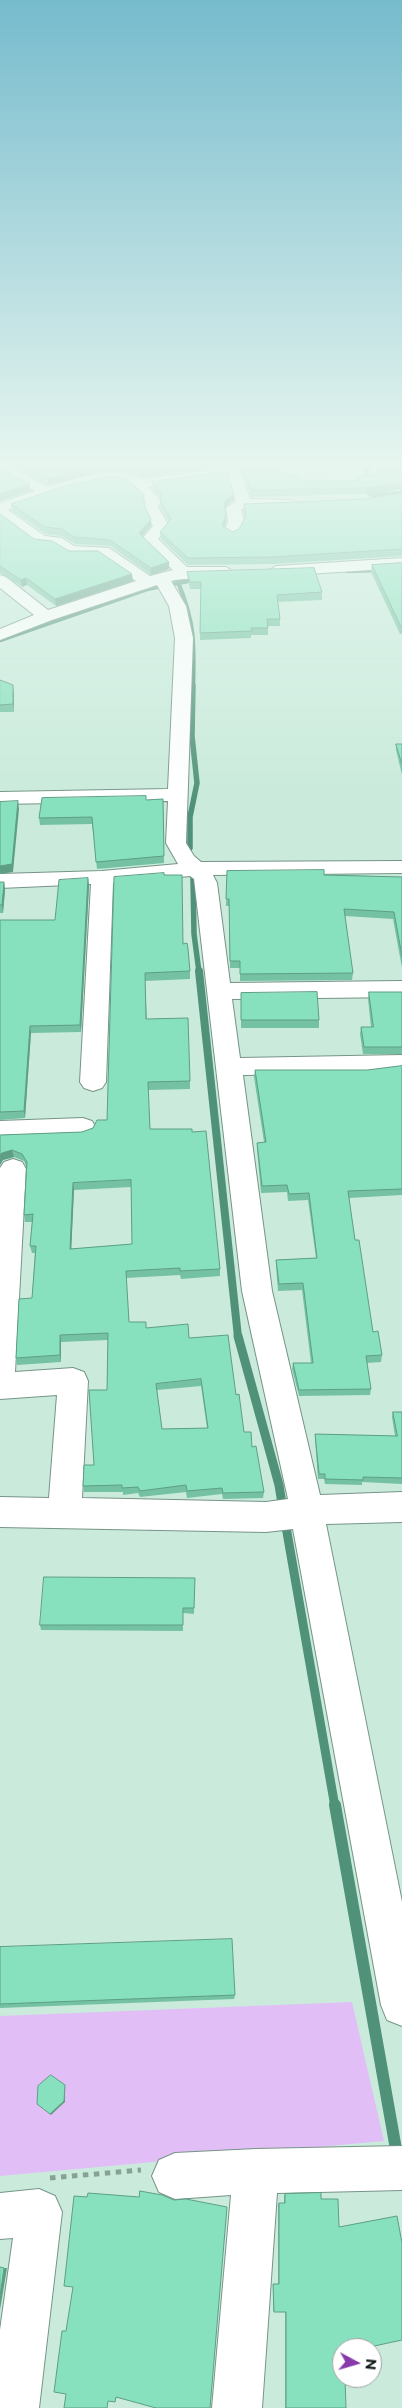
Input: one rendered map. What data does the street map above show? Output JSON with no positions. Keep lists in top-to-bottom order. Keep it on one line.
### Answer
{"north":"right"}
